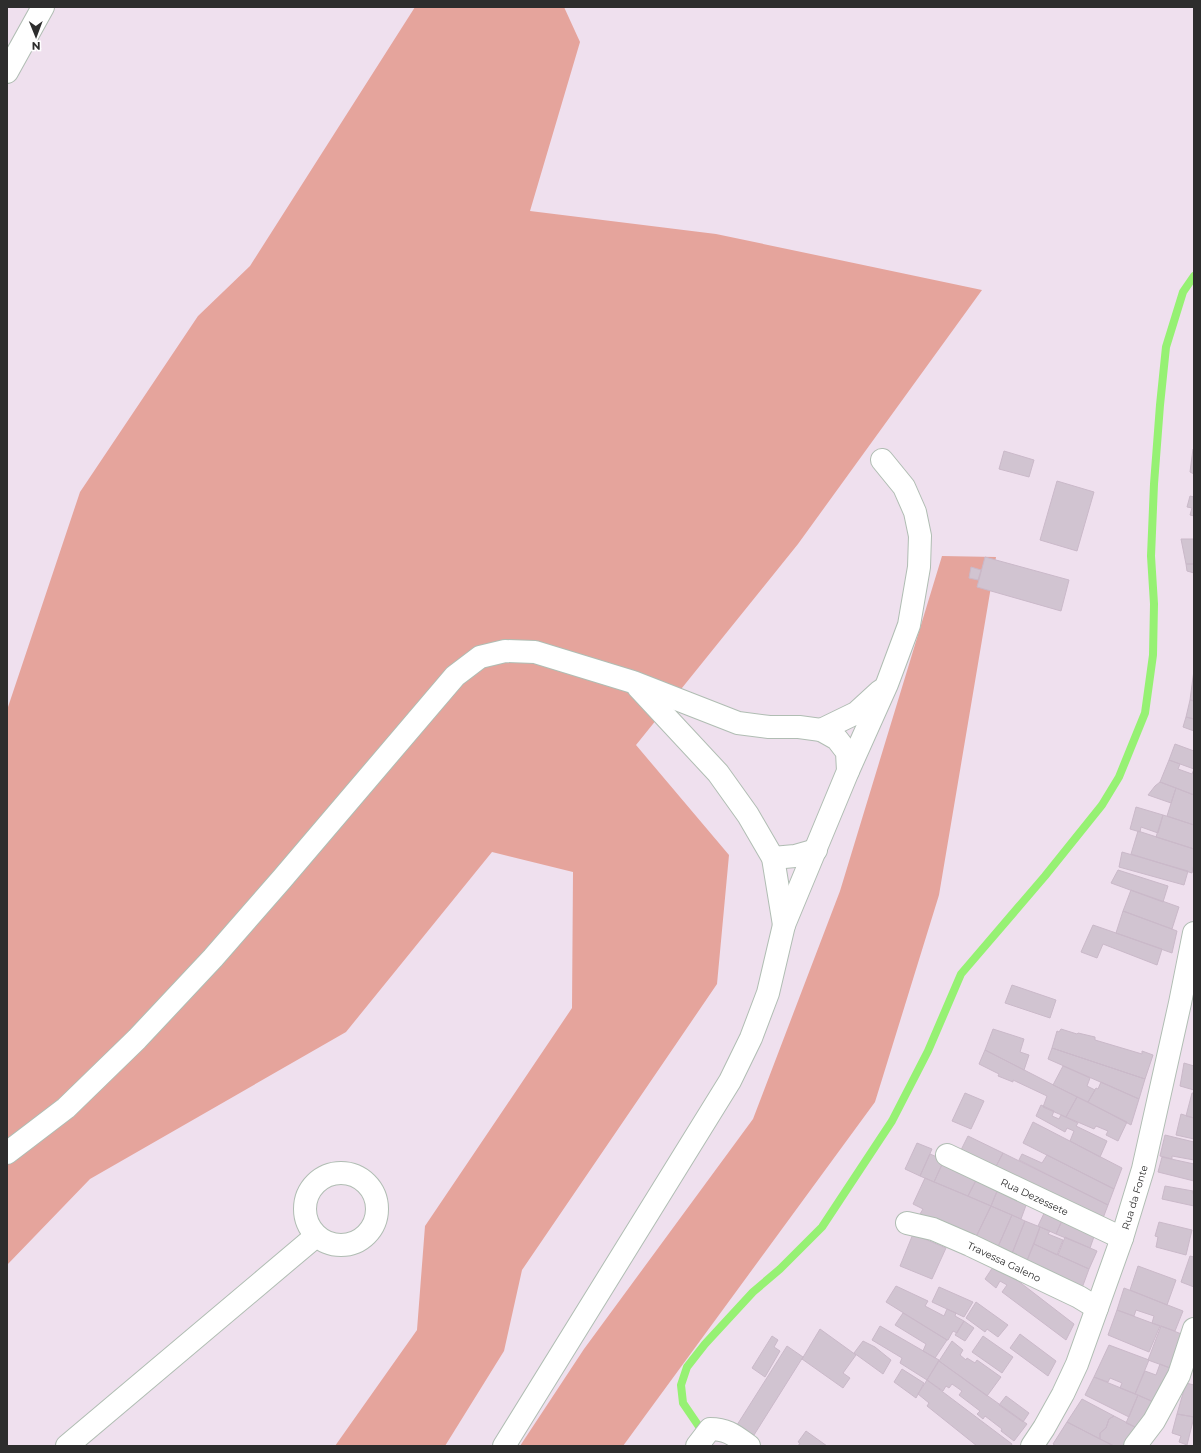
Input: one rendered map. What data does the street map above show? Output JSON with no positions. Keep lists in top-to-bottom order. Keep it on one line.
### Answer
{"streets":{"street":["Rua Dezessete","Rua da Fonte","Travessa Galeno"]},"crossings":[["Rua Dezessete","Rua da Fonte"],["Rua da Fonte","Travessa Galeno"]],"north":"bottom"}
